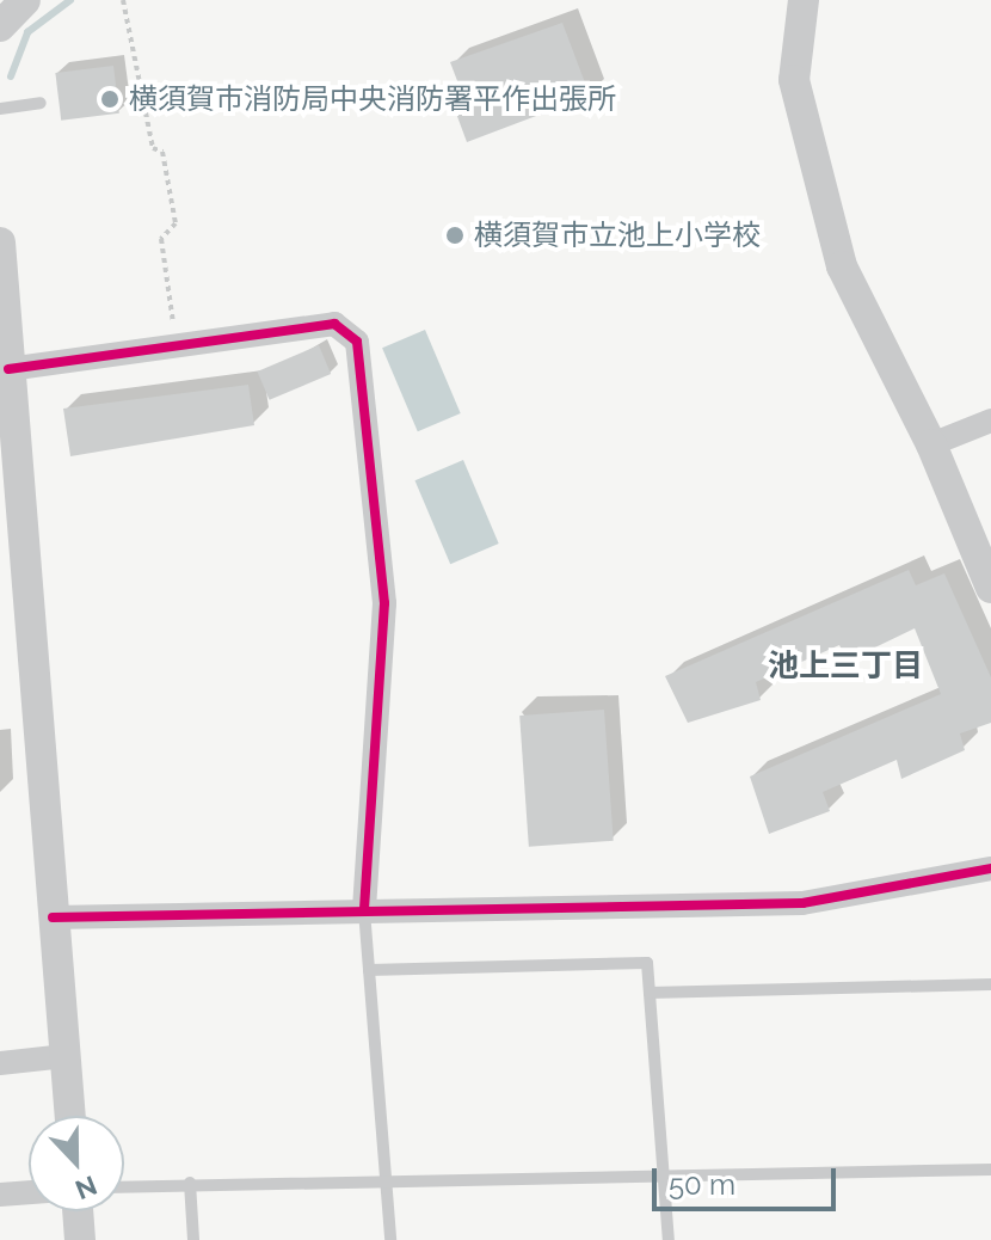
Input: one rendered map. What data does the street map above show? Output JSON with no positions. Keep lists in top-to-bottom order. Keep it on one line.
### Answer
{"districts":["池上三丁目"],"places":["横須賀市消防局中央消防署平作出張所","横須賀市立池上小学校"],"scale_bar":"50 m","north":"bottom"}
